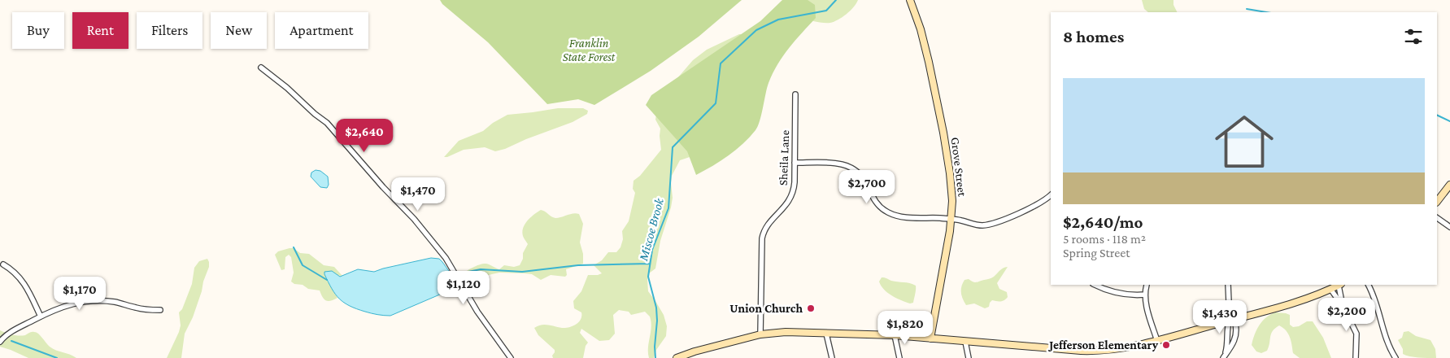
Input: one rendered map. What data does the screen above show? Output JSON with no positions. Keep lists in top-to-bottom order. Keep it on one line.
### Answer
{"streets":{"main road":["Grove Street"],"street":["Sheila Lane"]},"water":["Miscoe Brook"],"parks":["Franklin State Forest"],"places":["Union Church","Jefferson Elementary"],"page":{"chip":["Buy","Rent","Filters","New","Apartment"],"heading":"8 homes","list":[{"name":"$2,640/mo","note":"5 rooms · 118 m² · Spring Street"}],"price":["$2,640","$2,700","$1,470","$1,120","$1,170","$2,200","$1,430","$1,820"]}}
